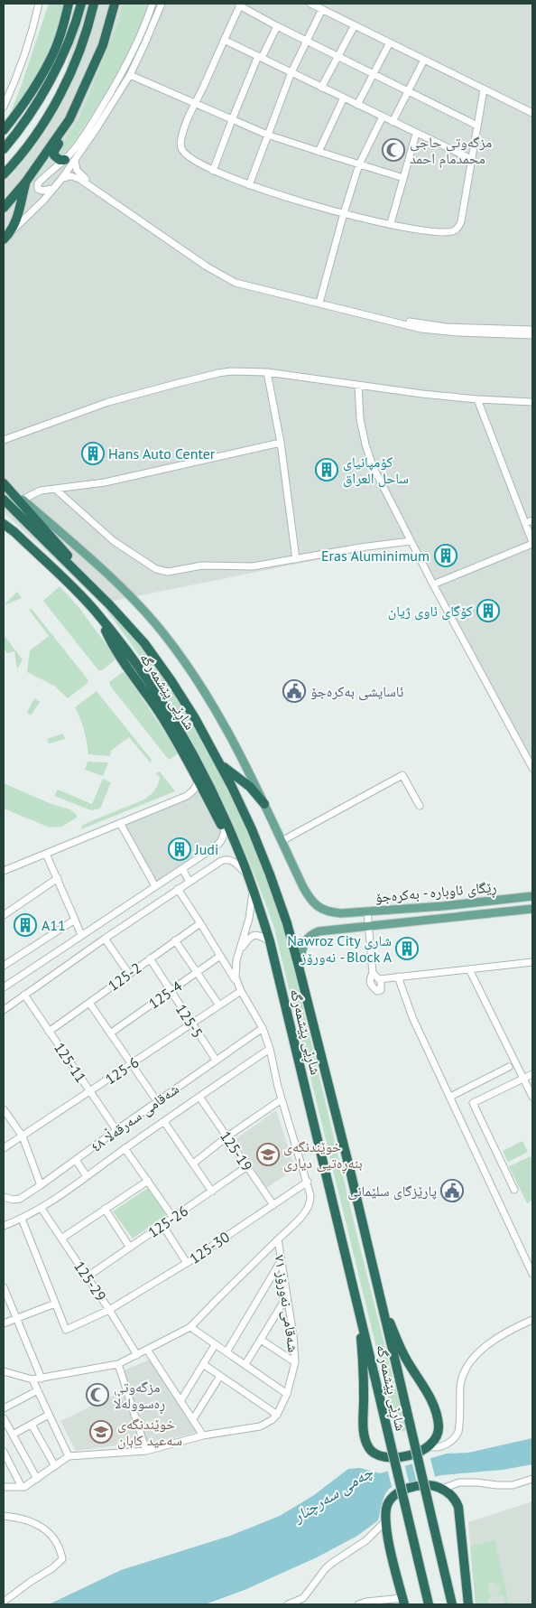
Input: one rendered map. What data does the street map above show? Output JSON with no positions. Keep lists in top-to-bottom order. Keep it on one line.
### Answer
{"streets":{"highway":["شاڕێی پێشمەرگە"],"main road":["ڕێگای ئاوبارە - بەکرەجۆ"],"street":["125-2","125-4","125-5","125-11","125-6","شەقامی سەرقەڵا ٤٨","125-19","125-26","125-30","125-29","شەقامی نەورۆز ٧١"]},"crossings":[["شاڕێی پێشمەرگە","شەقامی نەورۆز ٧١"],["125-2","125-5"],["125-2","125-11"],["125-4","125-5"],["125-5","125-6"],["125-5","شەقامی سەرقەڵا ٤٨"],["125-11","125-6"],["125-11","شەقامی سەرقەڵا ٤٨"],["125-6","شەقامی نەورۆز ٧١"],["شەقامی سەرقەڵا ٤٨","شەقامی نەورۆز ٧١"],["125-19","125-26"],["125-19","125-30"],["125-26","125-29"],["125-30","125-29"],["125-30","شەقامی نەورۆز ٧١"]],"water":["چەمی سەرچنار"],"places":{"mosque":["مزگەوتی حاجی محمدمام احمد","مزگەوتی ڕەسوولەڵا"],"building":["Hans Auto Center","کۆمپانیای ساحل العراق","Eras Aluminimum","کۆگای ئاوی ژیان","Judi","A11","Nawroz City شاری نەورۆز - Block A"],"public building":["ئاسایشی بەکرەجۆ","پارێزگای سلێمانی"],"school or university":["خوێندنگەی بنەڕەتیی دیاری","خوێندنگەی سەعید کابان"]}}
